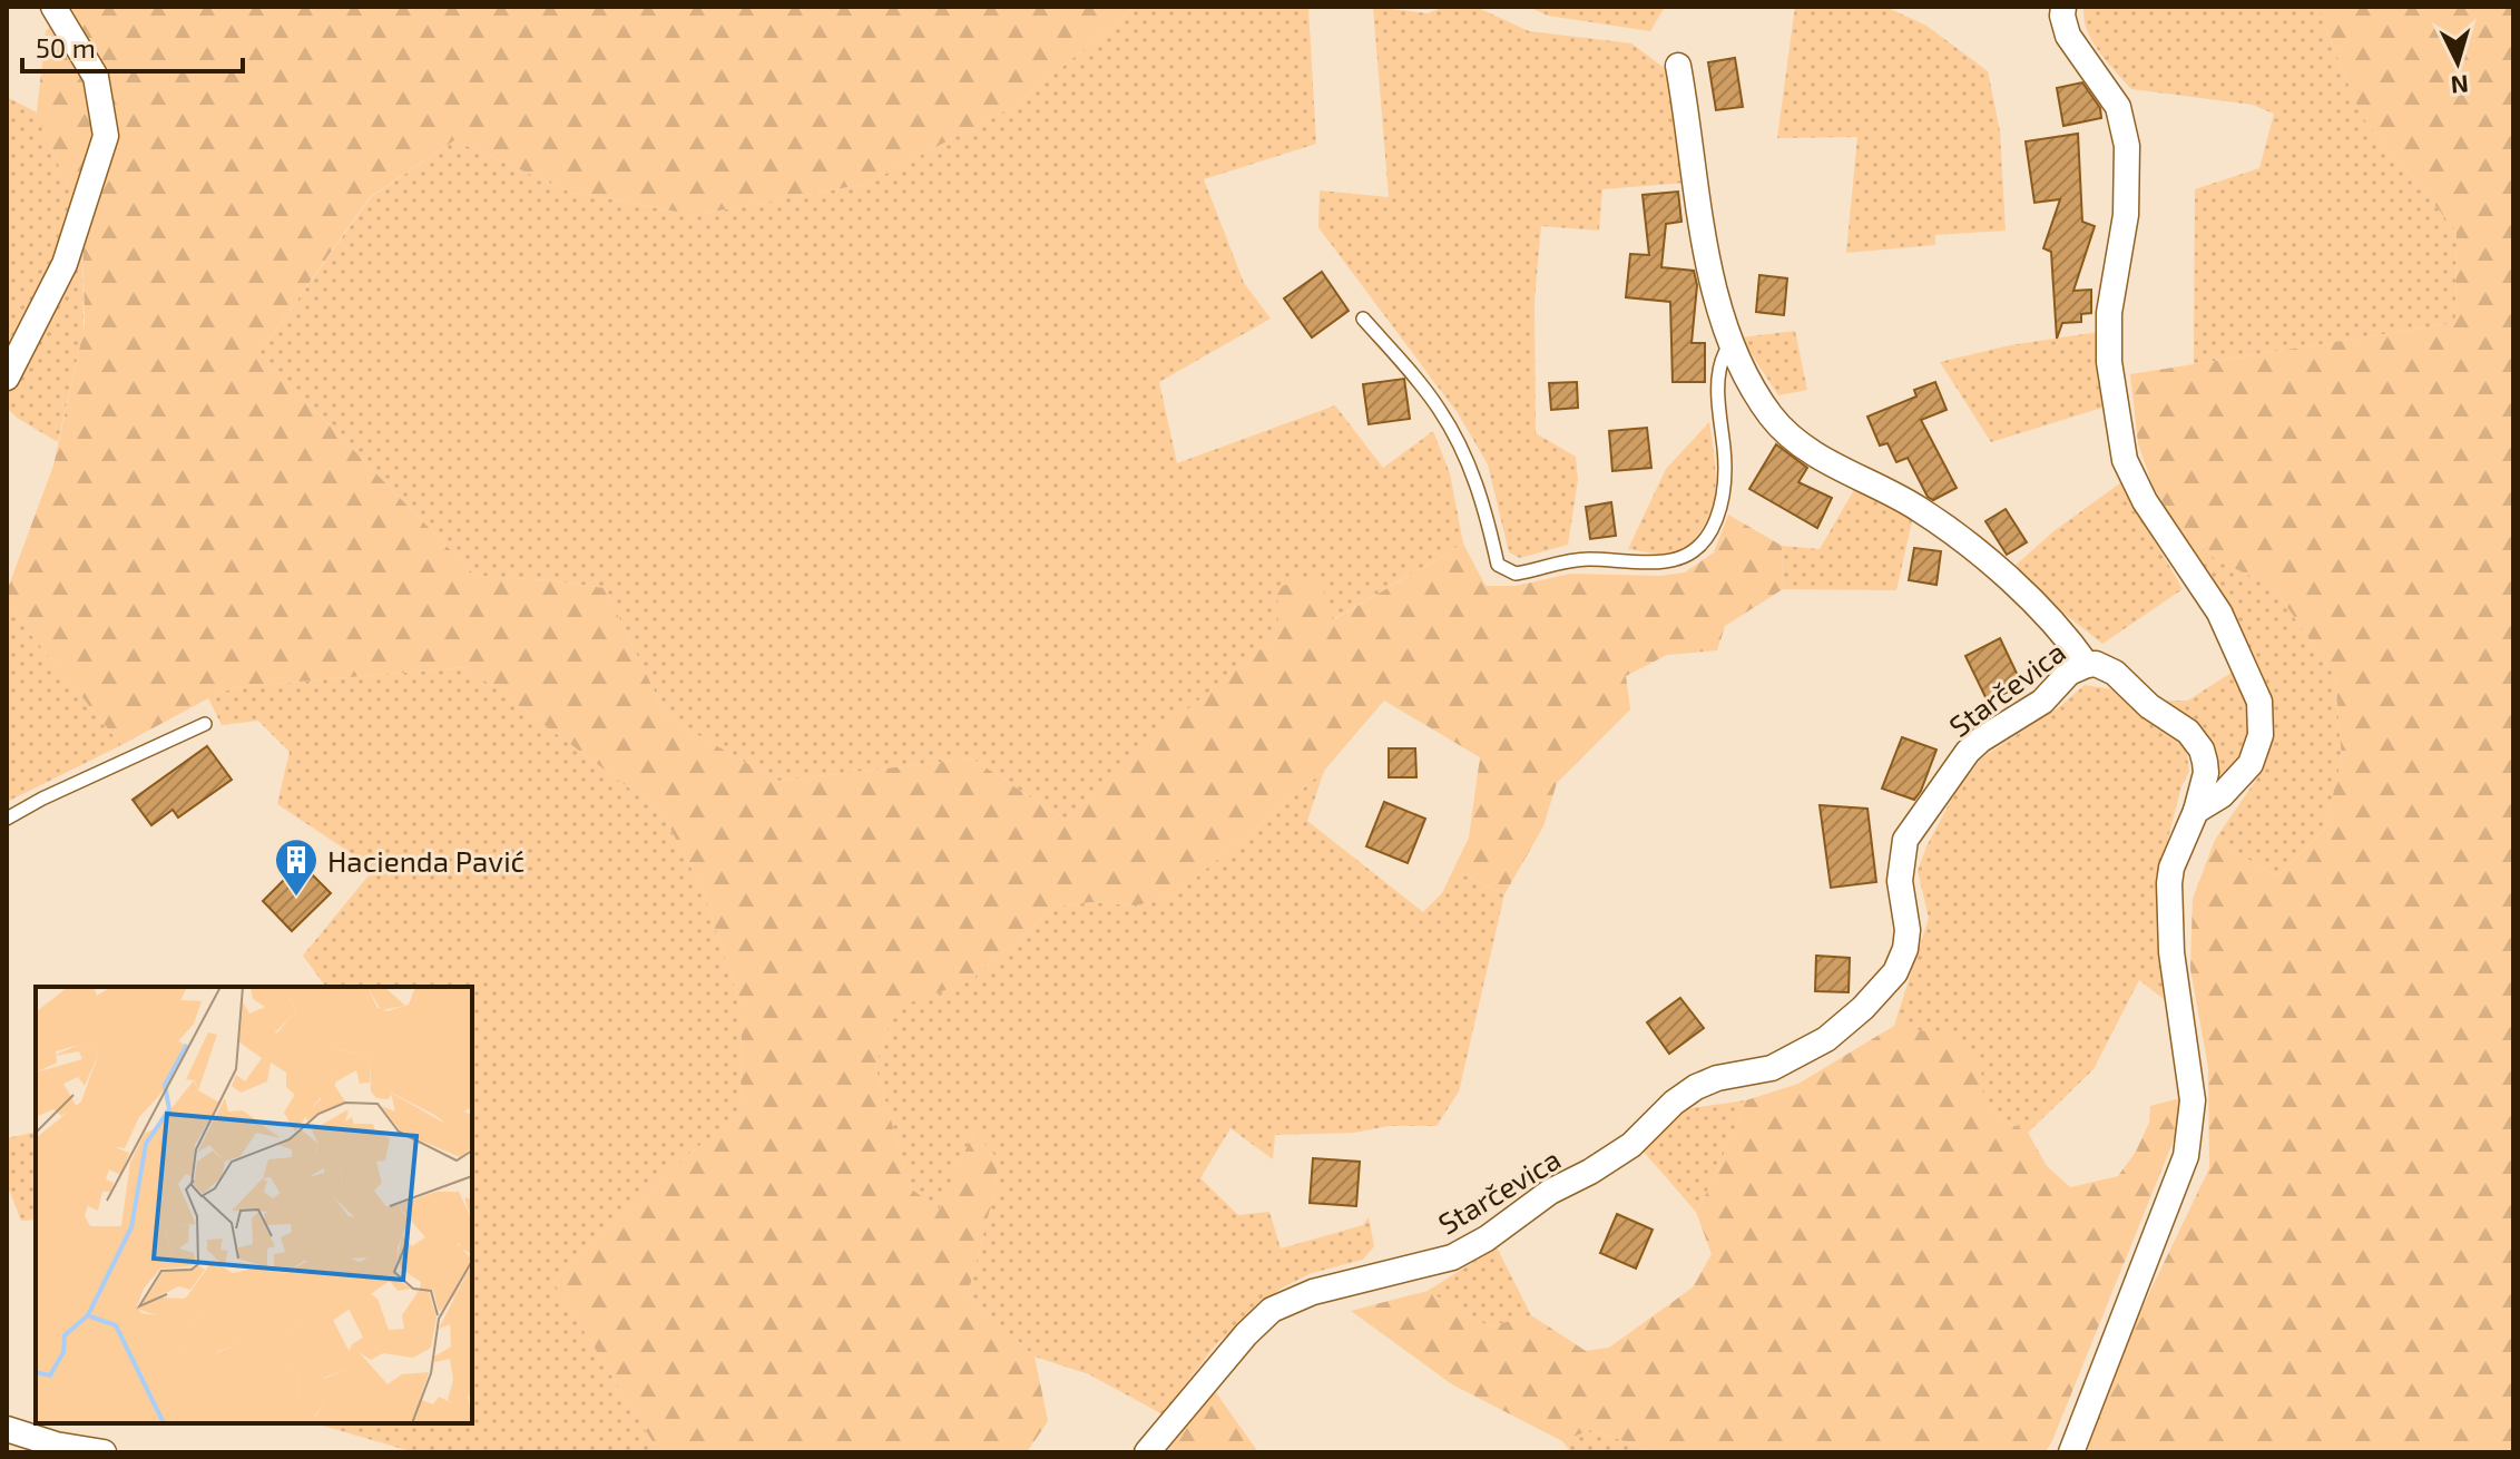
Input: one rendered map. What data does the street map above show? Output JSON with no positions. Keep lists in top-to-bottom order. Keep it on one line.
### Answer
{"streets":{"street":["Starčevica"]},"places":{"building":["Hacienda Pavić"]},"scale_bar":"50 m","north":"bottom"}
